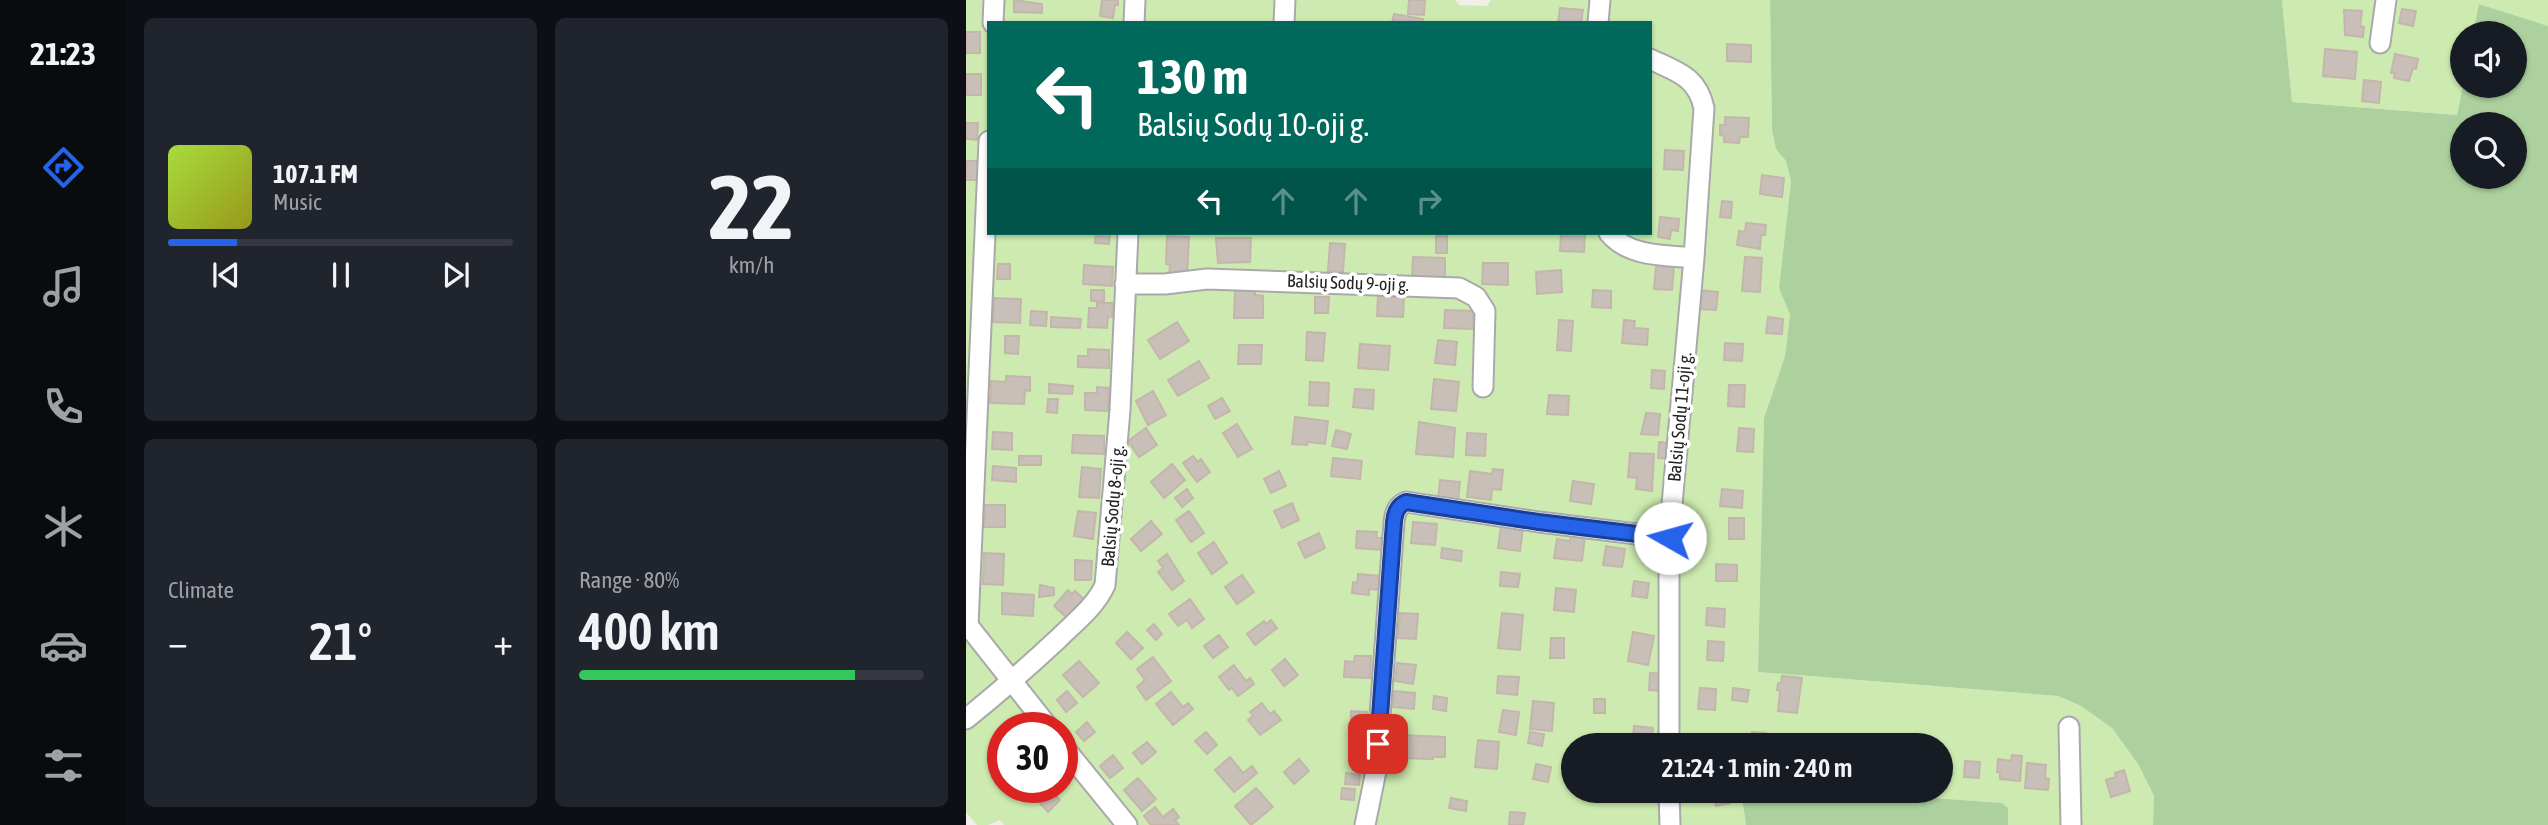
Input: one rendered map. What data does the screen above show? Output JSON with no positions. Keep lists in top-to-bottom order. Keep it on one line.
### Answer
{"streets":{"street":["Balsių Sodų 9-oji g.","Balsių Sodų 11-oji g.","Balsių Sodų 8-oji g."]},"crossings":[["Balsių Sodų 9-oji g.","Balsių Sodų 8-oji g."]],"page":{"tabs":"21:23","tile":[["22","km/h"],"Climate",["Range · 80%","400 km"]],"turn":["130 m","Balsių Sodų 10-oji g."],"song":["107.1 FM","Music"],"heat":["−","21°","+"],"limit":"30","trip":"21:24 · 1 min · 240 m"}}
